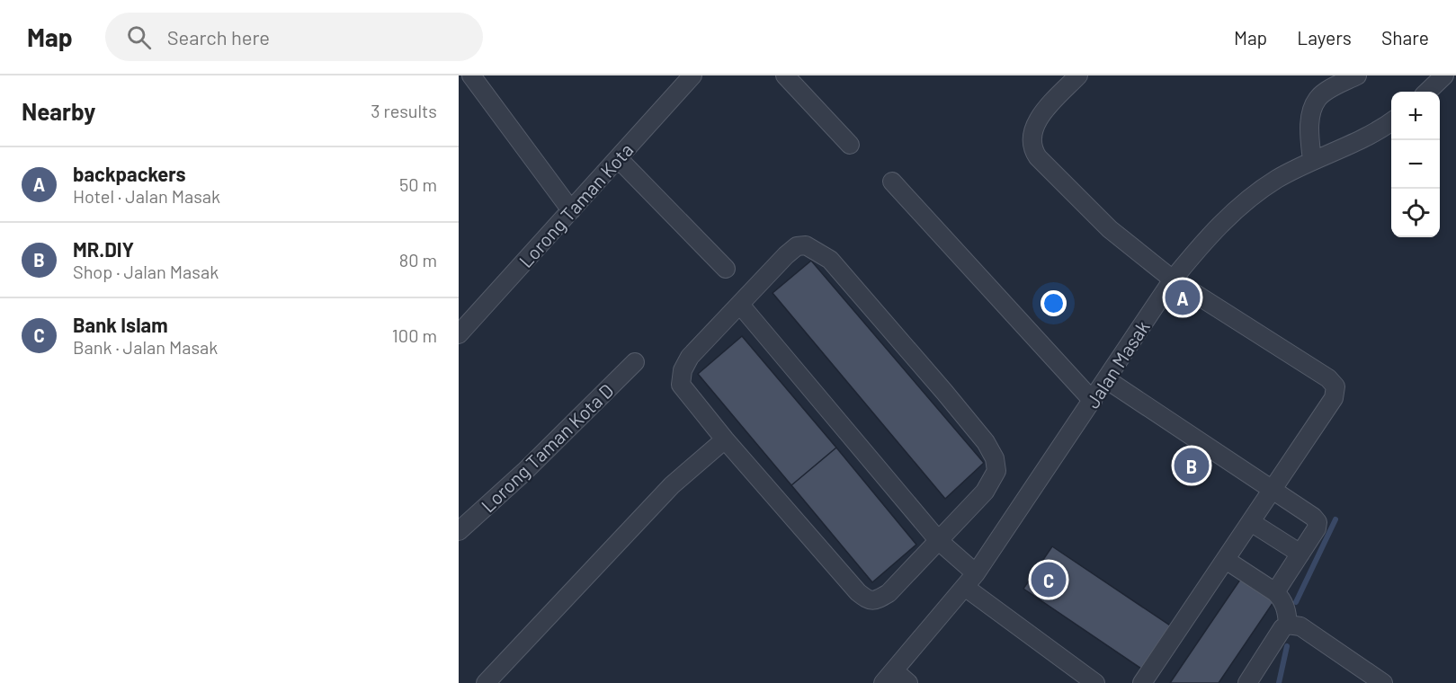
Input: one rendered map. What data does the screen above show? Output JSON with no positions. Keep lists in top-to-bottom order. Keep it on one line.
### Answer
{"streets":{"street":["Lorong Taman Kota","Jalan Masak","Lorong Taman Kota D"]},"page":{"header":"Map","search":"Search here","nav":["Map","Layers","Share"],"heading":["Nearby","3 results"],"map_buttons":["+","−"],"list":[{"mark":"A","name":"backpackers","note":"Hotel · Jalan Masak","value":"50 m"},{"mark":"B","name":"MR.DIY","note":"Shop · Jalan Masak","value":"80 m"},{"mark":"C","name":"Bank Islam","note":"Bank · Jalan Masak","value":"100 m"}],"pins":["A","B","C"]}}
